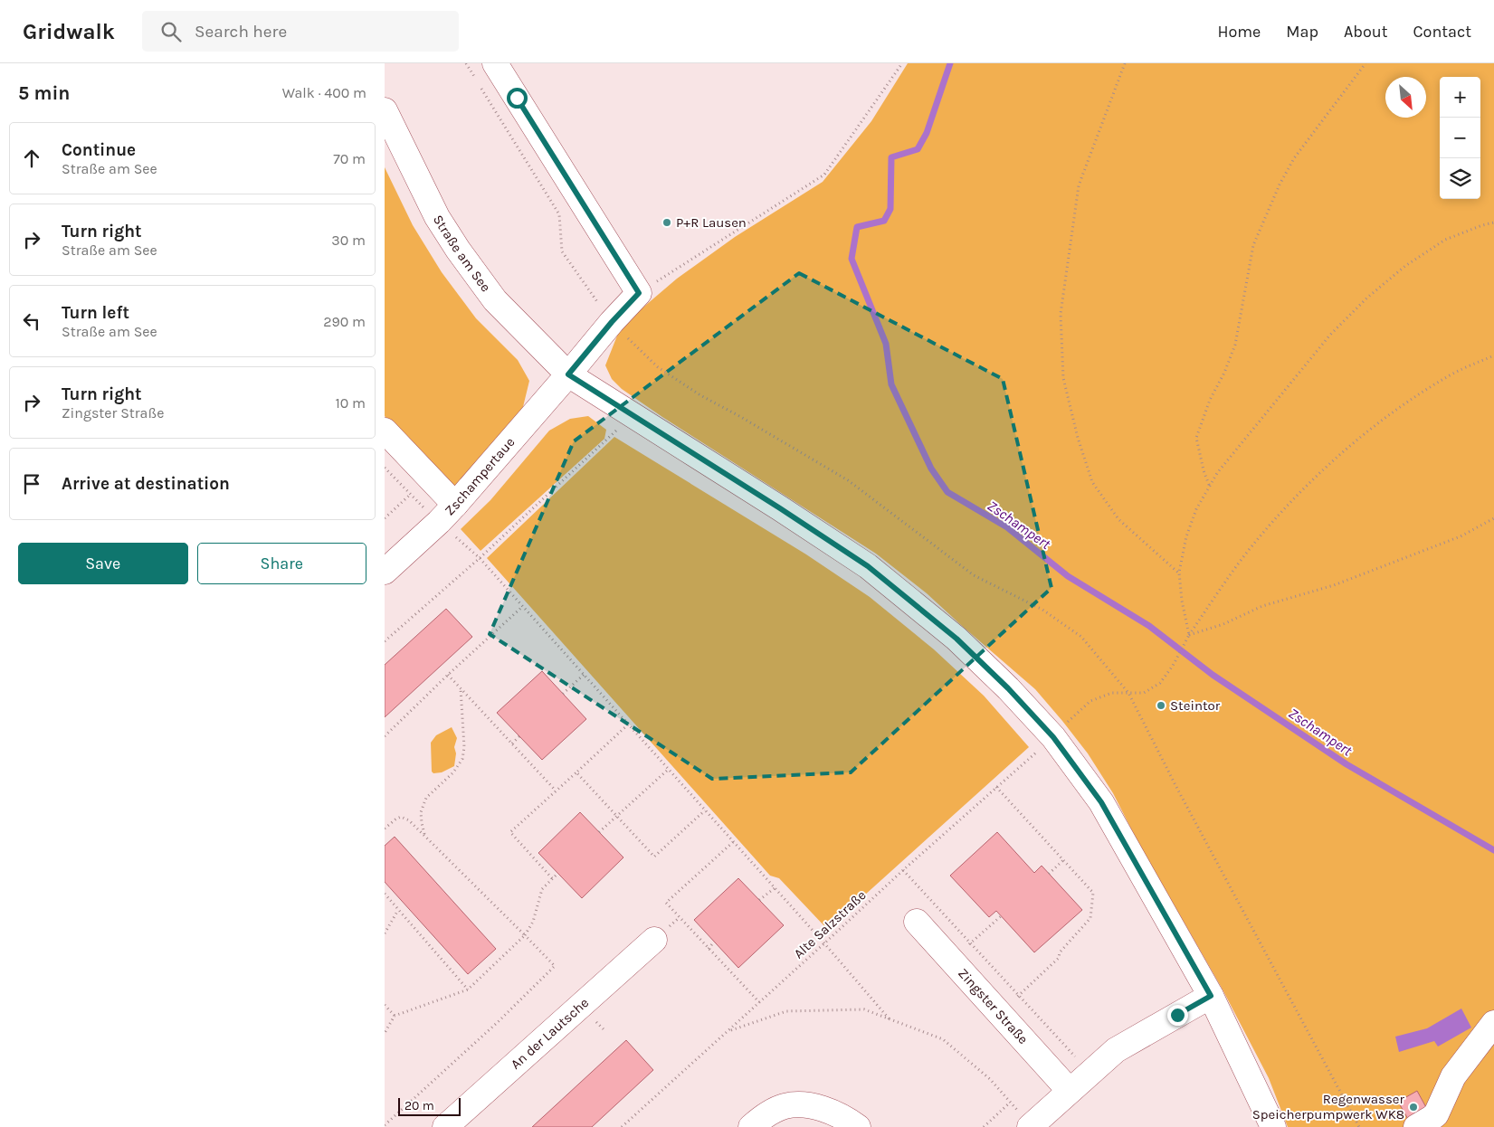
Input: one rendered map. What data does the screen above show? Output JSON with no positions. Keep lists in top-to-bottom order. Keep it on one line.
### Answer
{"streets":{"main road":["Straße am See","Zschampertaue","Zingster Straße","An der Lautsche"],"path":["Alte Salzstraße"]},"crossings":[["Straße am See","Zschampertaue"],["Straße am See","Alte Salzstraße"]],"water":["Zschampert"],"places":["P+R Lausen","Steintor","Regenwasser Speicherpumpwerk WK8"],"scale_bar":"20 m","north":"bottom right","page":{"header":"Gridwalk","search":"Search here","nav":["Home","Map","About","Contact"],"heading":["5 min","Walk · 400 m"],"map_buttons":["+","−"],"list":[["Continue","Straße am See","70 m"],["Turn right","Straße am See","30 m"],["Turn left","Straße am See","290 m"],["Turn right","Zingster Straße","10 m"],"Arrive at destination"],"buttons":["Save","Share"],"scale":"20 m"}}
